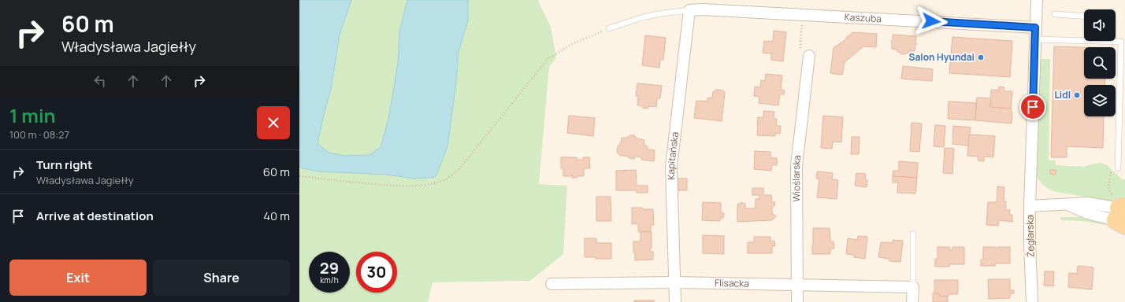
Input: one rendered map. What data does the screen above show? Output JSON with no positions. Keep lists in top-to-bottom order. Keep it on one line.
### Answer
{"streets":{"street":["Kaszuba","Kapitańska","Wioślarska","Żeglarska","Flisacka"]},"crossings":[["Kaszuba","Kapitańska"],["Kapitańska","Flisacka"],["Wioślarska","Flisacka"]],"places":["Salon Hyundai","Lidl"],"page":{"turn":["60 m","Władysława Jagiełły"],"heading":["1 min","100 m · 08:27"],"list":[{"name":"Turn right","note":"Władysława Jagiełły","value":"60 m"},{"name":"Arrive at destination","value":"40 m"}],"speed":"29 km/h","limit":"30","buttons":["Exit","Share"]}}
